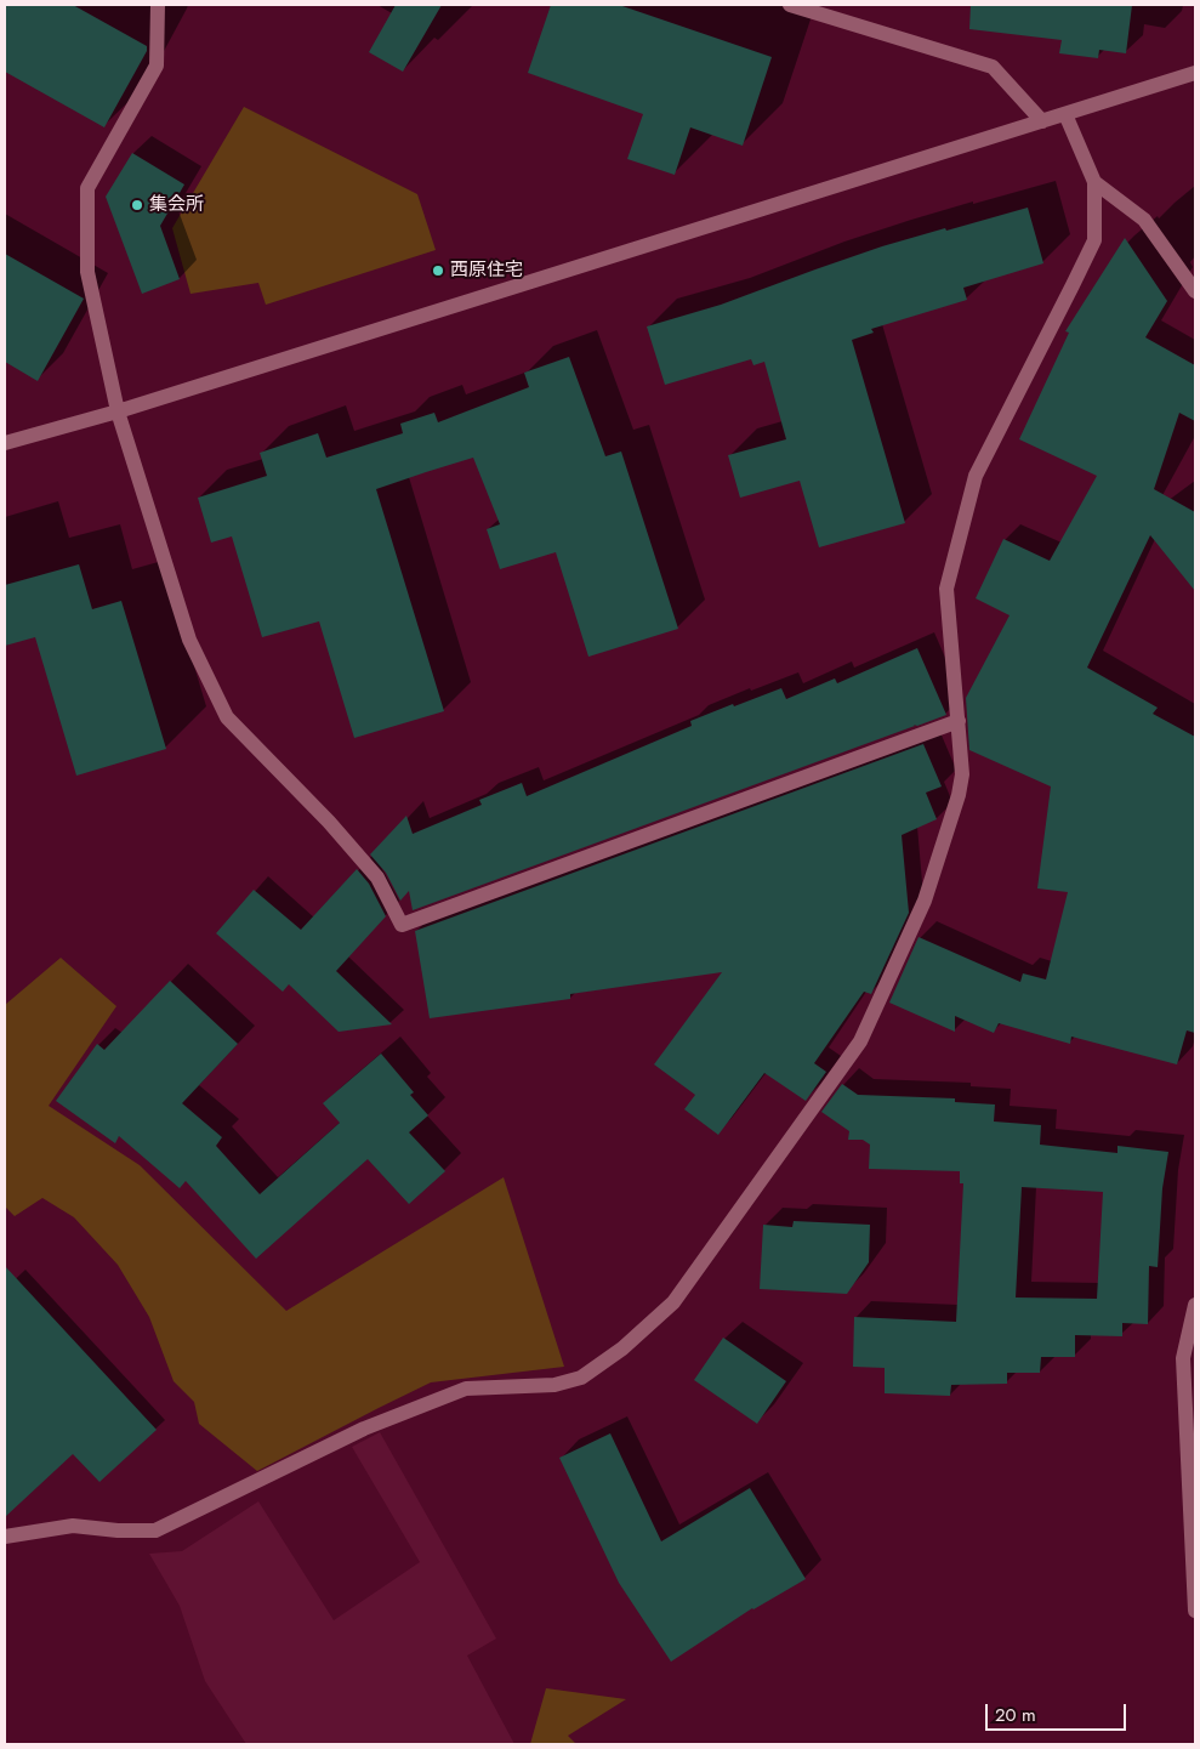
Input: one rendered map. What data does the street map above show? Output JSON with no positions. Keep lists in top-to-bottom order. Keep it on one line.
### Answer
{"places":["集会所","西原住宅"],"scale_bar":"20 m"}
